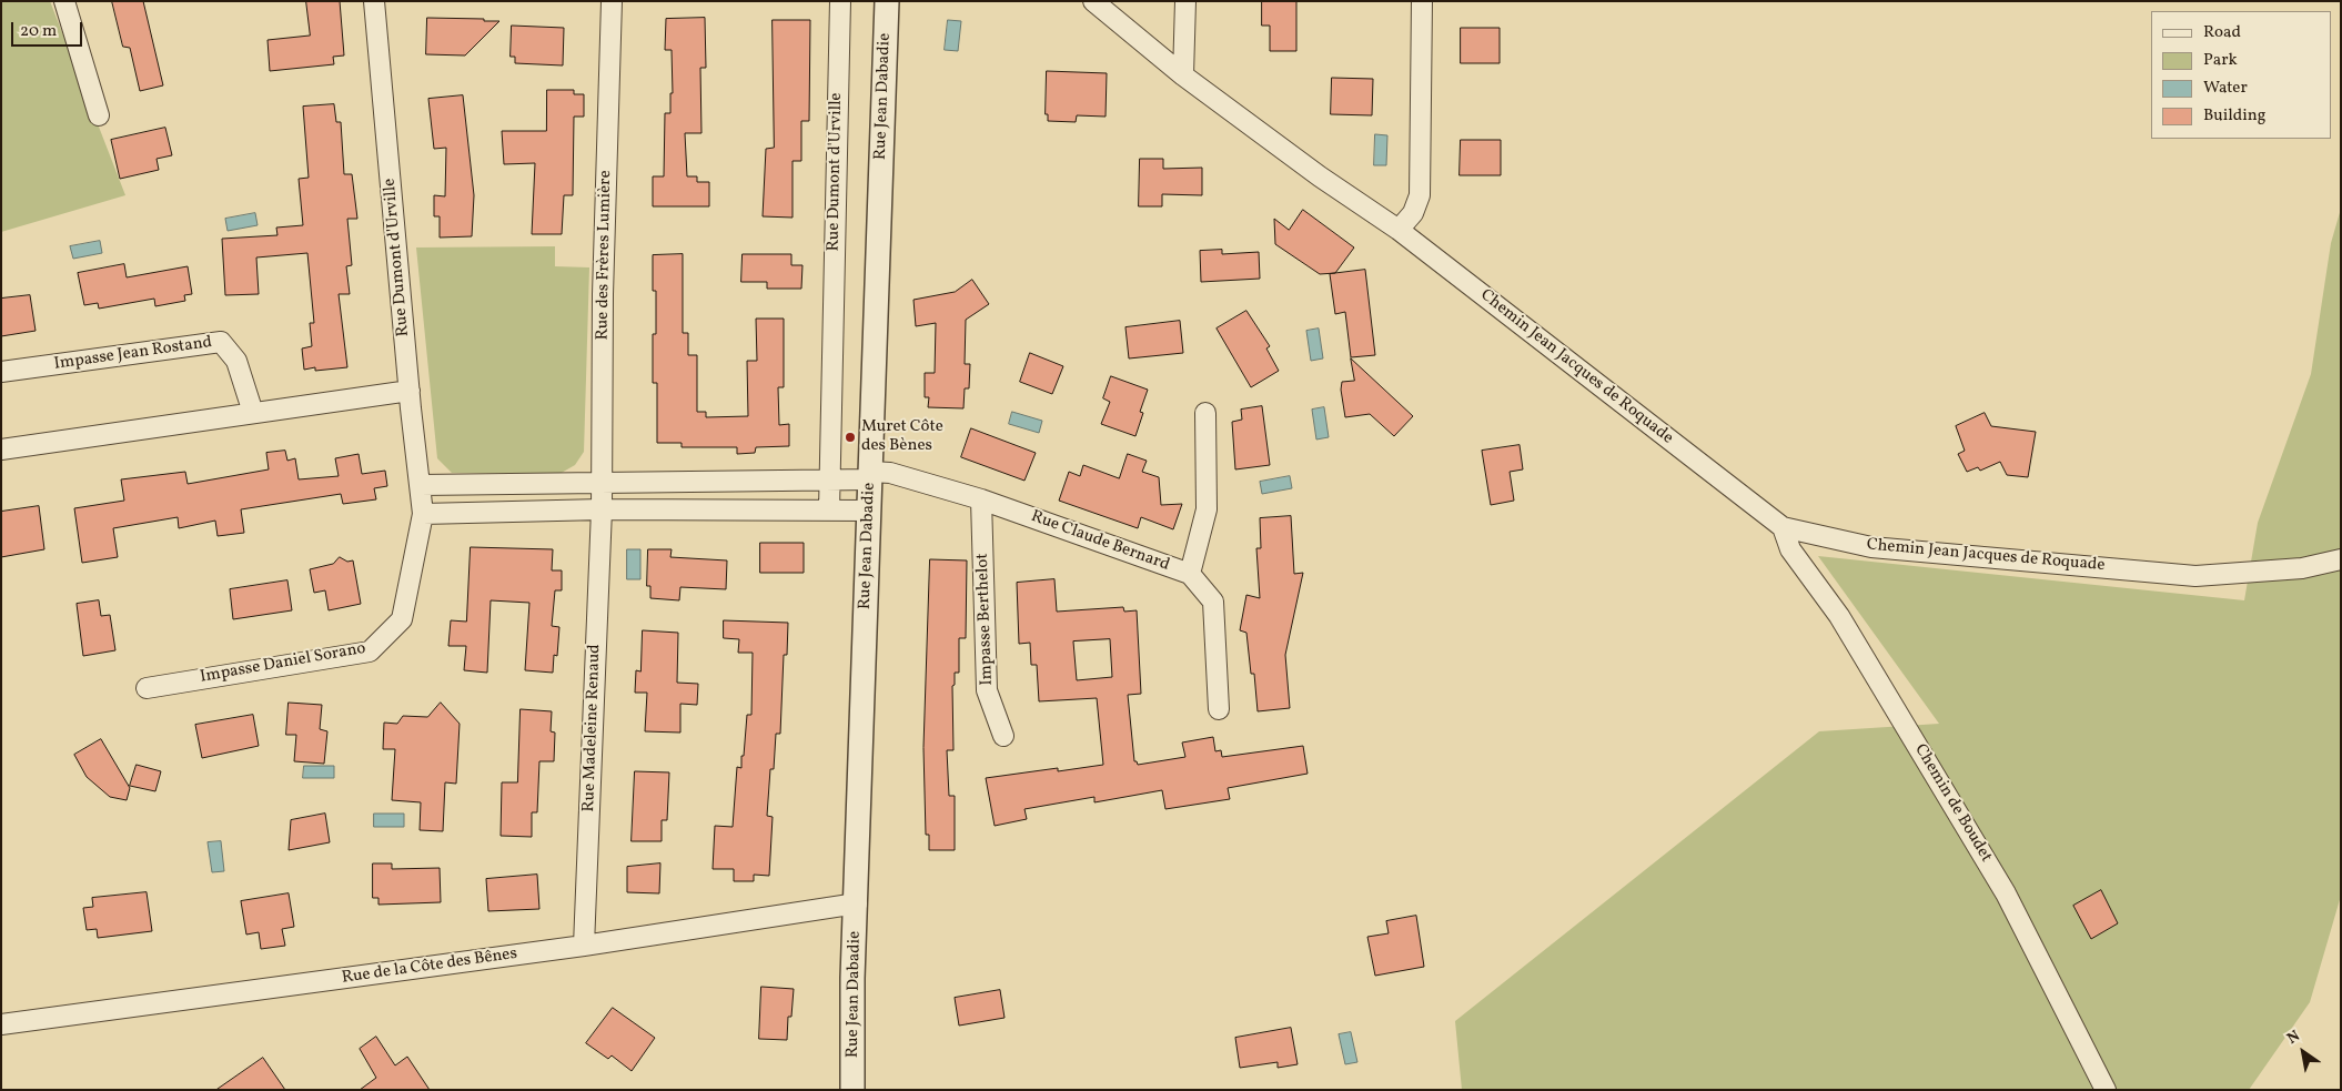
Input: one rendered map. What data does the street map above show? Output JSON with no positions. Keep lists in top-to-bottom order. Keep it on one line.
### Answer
{"streets":{"street":["Rue Jean Dabadie","Rue Dumont d'Urville","Rue des Frères Lumière","Impasse Jean Rostand","Chemin Jean Jacques de Roquade","Rue Claude Bernard","Impasse Berthelot","Impasse Daniel Sorano","Rue Madeleine Renaud","Chemin de Boudet","Rue de la Côte des Bênes"]},"crossings":[["Rue Jean Dabadie","Rue Claude Bernard"],["Rue Jean Dabadie","Rue de la Côte des Bênes"],["Rue Dumont d'Urville","Rue Claude Bernard"],["Rue Dumont d'Urville","Impasse Daniel Sorano"],["Rue des Frères Lumière","Rue Claude Bernard"],["Rue des Frères Lumière","Rue Madeleine Renaud"],["Chemin Jean Jacques de Roquade","Chemin de Boudet"],["Rue Claude Bernard","Impasse Berthelot"],["Rue Madeleine Renaud","Rue de la Côte des Bênes"]],"places":["Muret Côte des Bènes"],"legend":["Road","Park","Water","Building"],"scale_bar":"20 m","north":"top left"}
